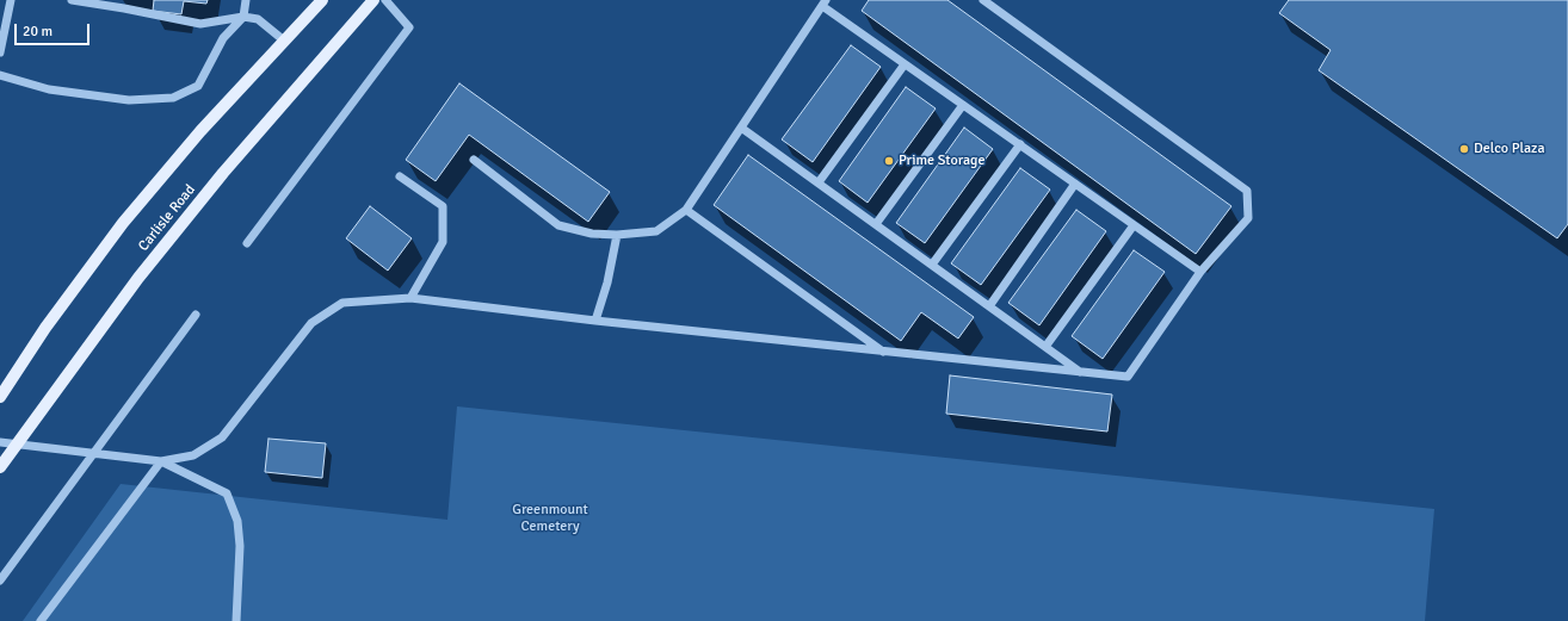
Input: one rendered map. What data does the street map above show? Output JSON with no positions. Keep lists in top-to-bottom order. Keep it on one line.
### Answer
{"streets":{"main road":["Carlisle Road"]},"parks":["Greenmount Cemetery"],"places":["Delco Plaza","Prime Storage"],"scale_bar":"20 m"}
